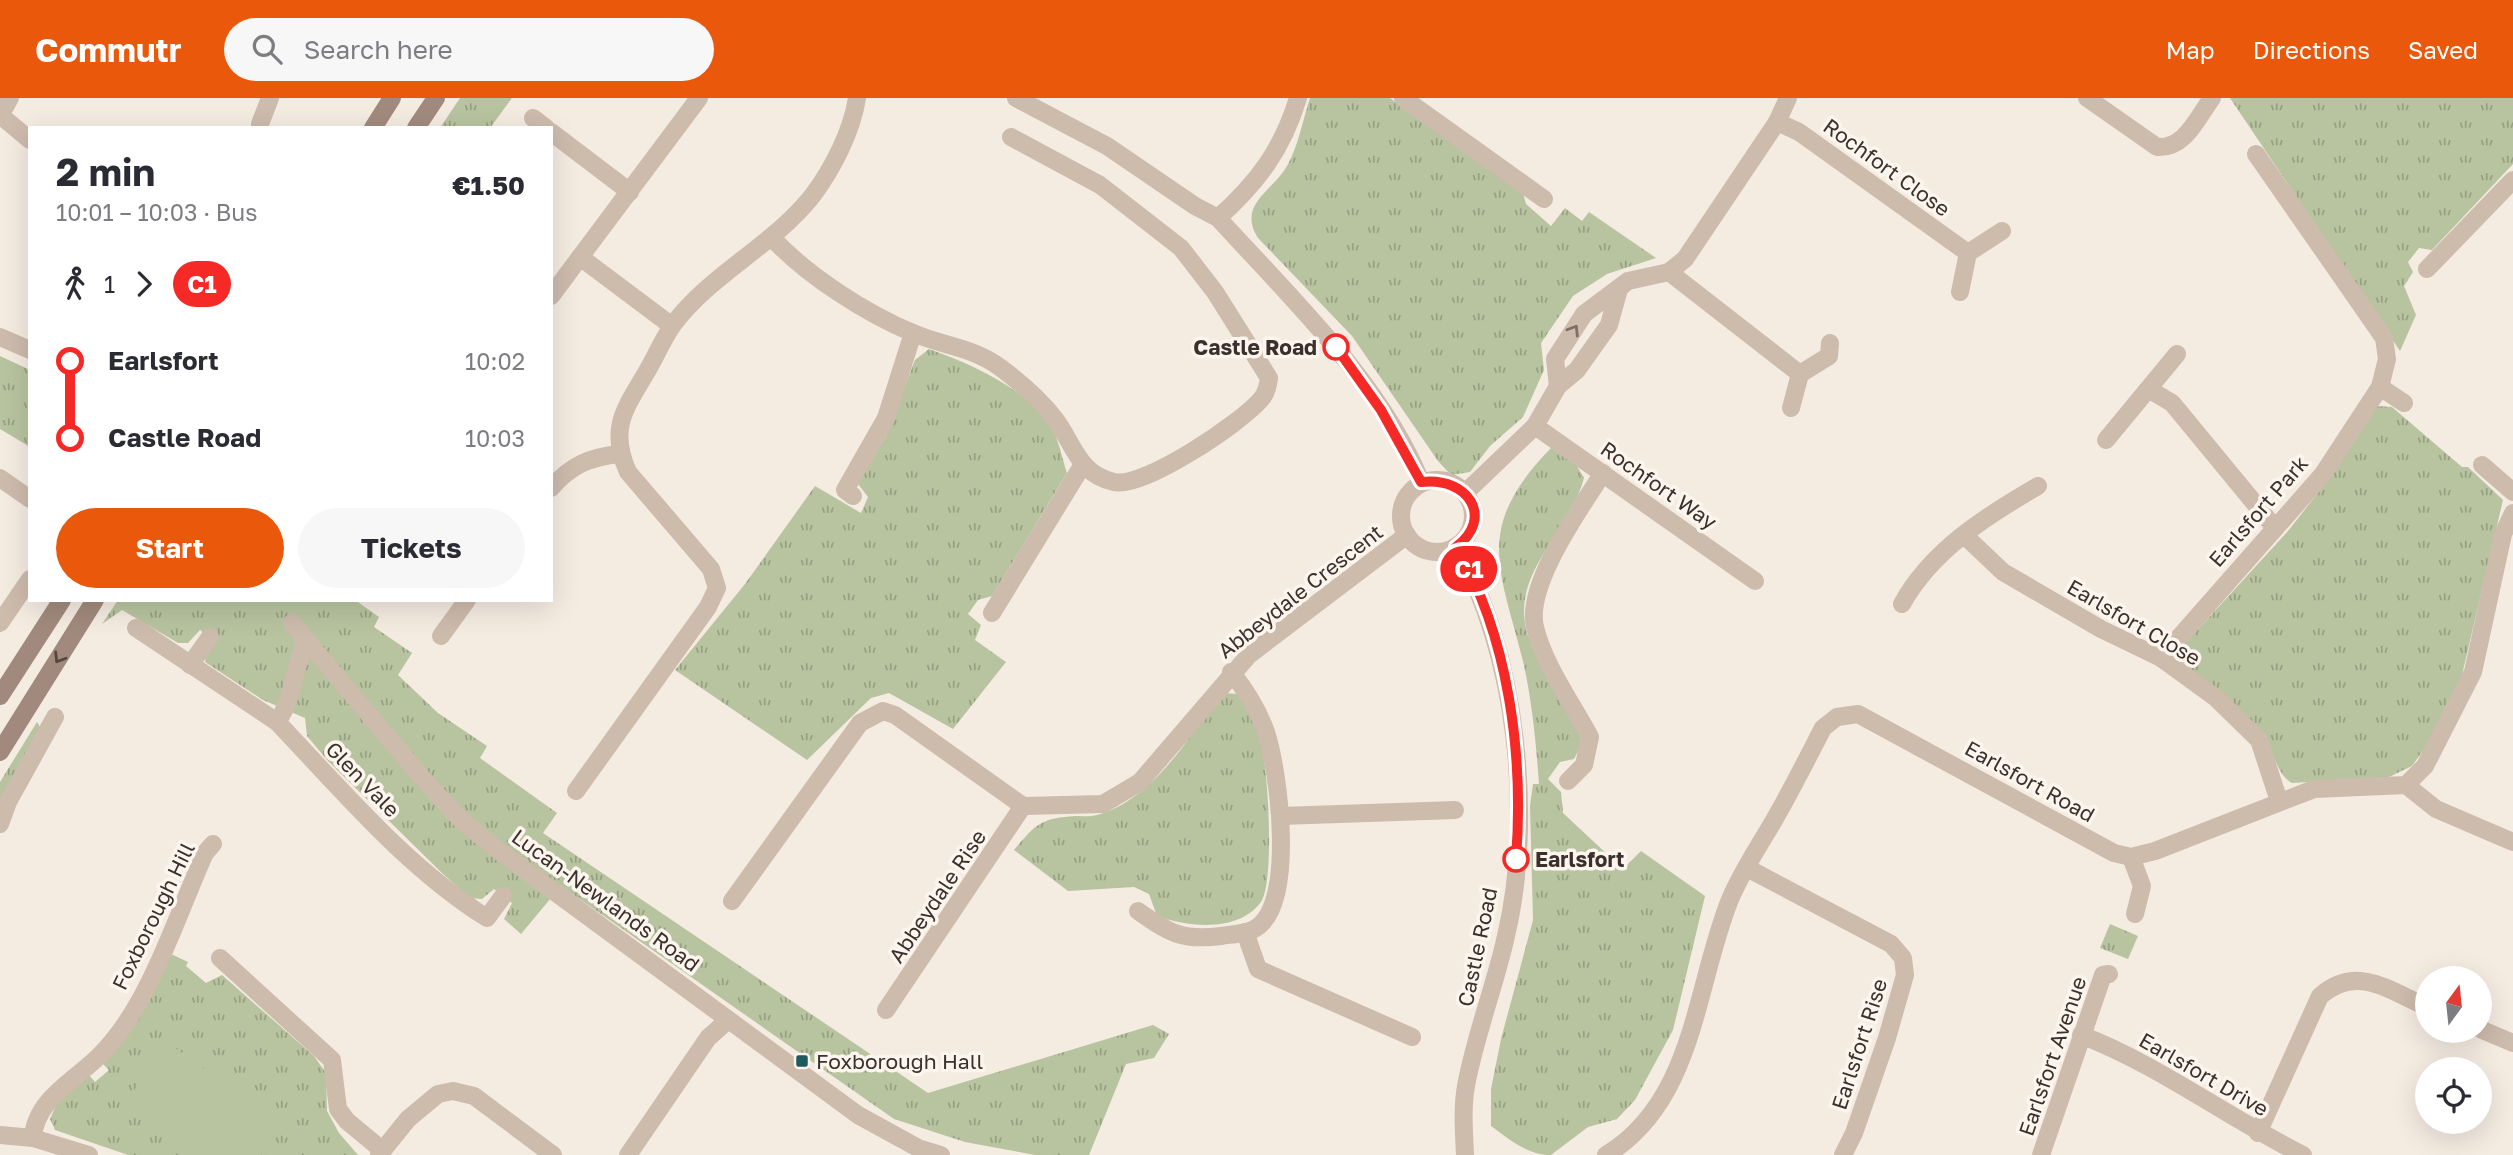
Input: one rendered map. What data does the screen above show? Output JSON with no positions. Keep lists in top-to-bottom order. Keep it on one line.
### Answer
{"streets":{"street":["Rochfort Close","Rochfort Way","Earlsfort Park","Abbeydale Crescent","Earlsfort Close","Glen Vale","Earlsfort Road","Abbeydale Rise","Lucan-Newlands Road","Foxborough Hill","Castle Road","Earlsfort Rise","Earlsfort Avenue","Earlsfort Drive"]},"crossings":[["Earlsfort Park","Earlsfort Close"],["Abbeydale Crescent","Abbeydale Rise"],["Abbeydale Crescent","Castle Road"],["Earlsfort Road","Earlsfort Rise"],["Earlsfort Avenue","Earlsfort Drive"]],"places":{"other":["Castle Road","Earlsfort"],"transit":["Foxborough Hall"]},"lines":["bus line C1"],"north":"top","page":{"header":"Commutr","search":"Search here","nav":["Map","Directions","Saved"],"on_map":"C1","heading":["2 min","10:01 – 10:03 · Bus","€1.50"],"legs":["1","C1"],"list":[{"name":"Earlsfort","value":"10:02"},{"name":"Castle Road","value":"10:03"}],"buttons":["Start","Tickets"]}}
